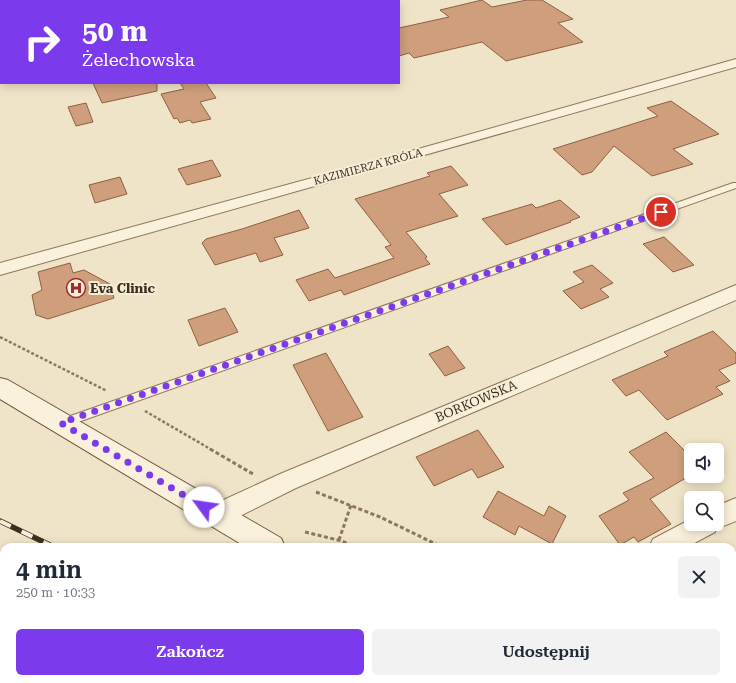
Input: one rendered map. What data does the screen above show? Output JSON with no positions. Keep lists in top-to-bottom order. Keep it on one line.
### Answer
{"streets":{"street":["KAZIMIERZA KRÓLA","BORKOWSKA"]},"places":{"hospital":["Eva Clinic"]},"page":{"turn":["50 m","Żelechowska"],"heading":["4 min","250 m · 10:33"],"buttons":["Zakończ","Udostępnij"]}}
